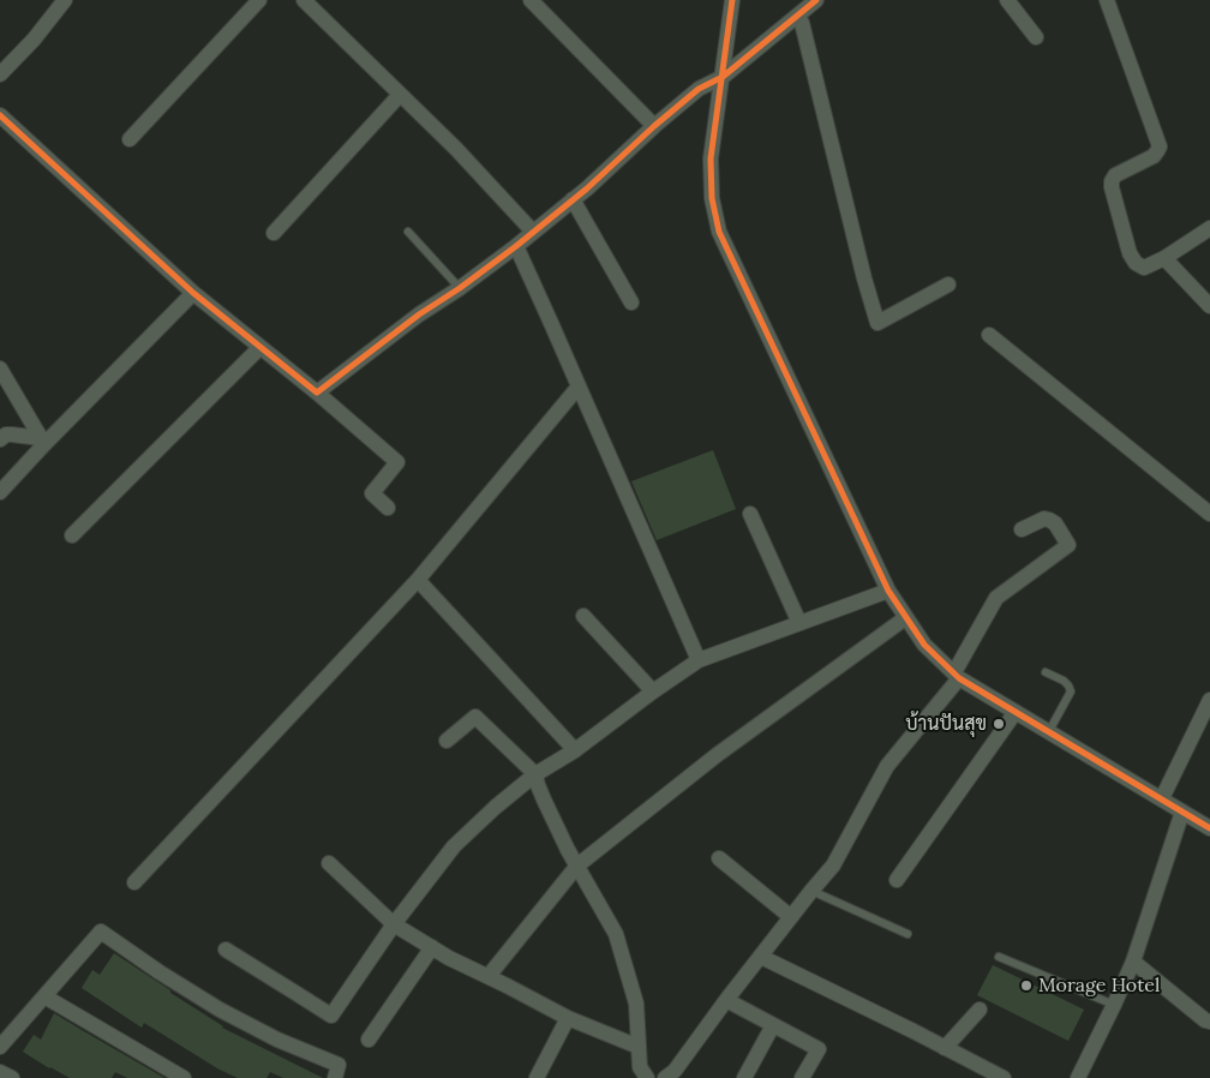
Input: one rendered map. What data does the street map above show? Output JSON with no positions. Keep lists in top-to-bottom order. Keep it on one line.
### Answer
{"places":["บ้านปันสุข","Morage Hotel"]}
